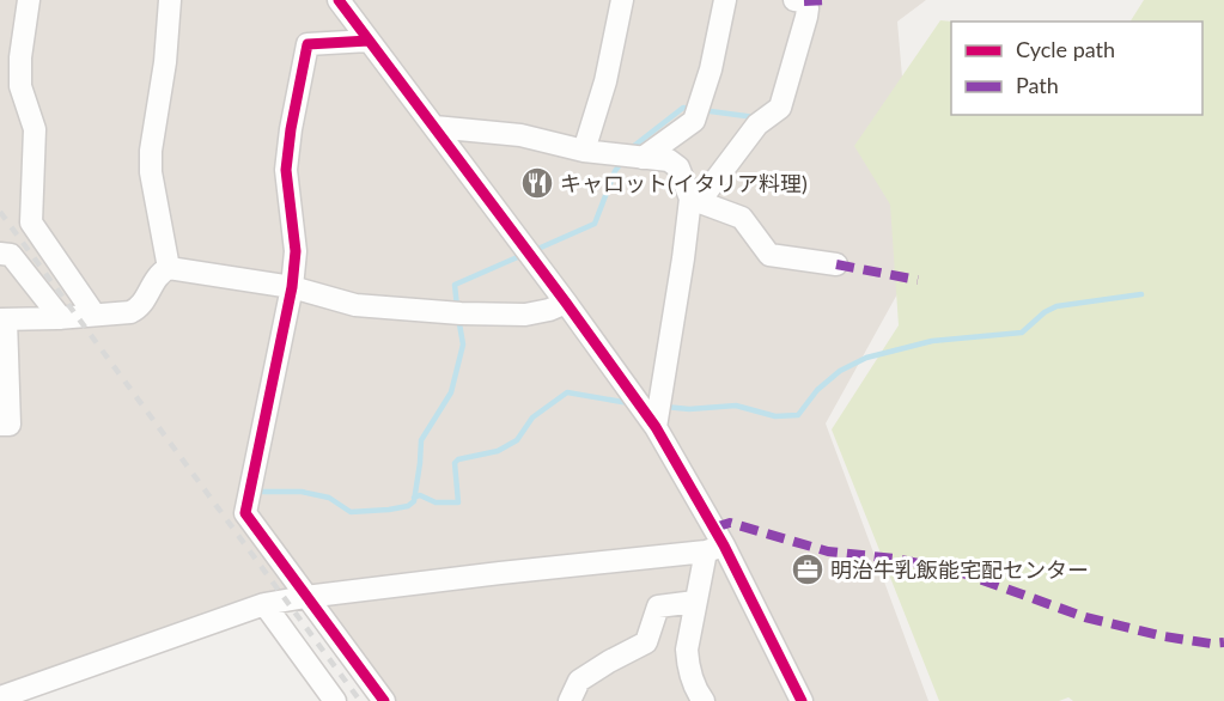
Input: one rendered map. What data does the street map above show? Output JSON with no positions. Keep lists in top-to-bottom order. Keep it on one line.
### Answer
{"places":{"restaurant":["キャロット(イタリア料理)"],"office":["明治牛乳飯能宅配センター"]},"legend":["Cycle path","Path"]}
